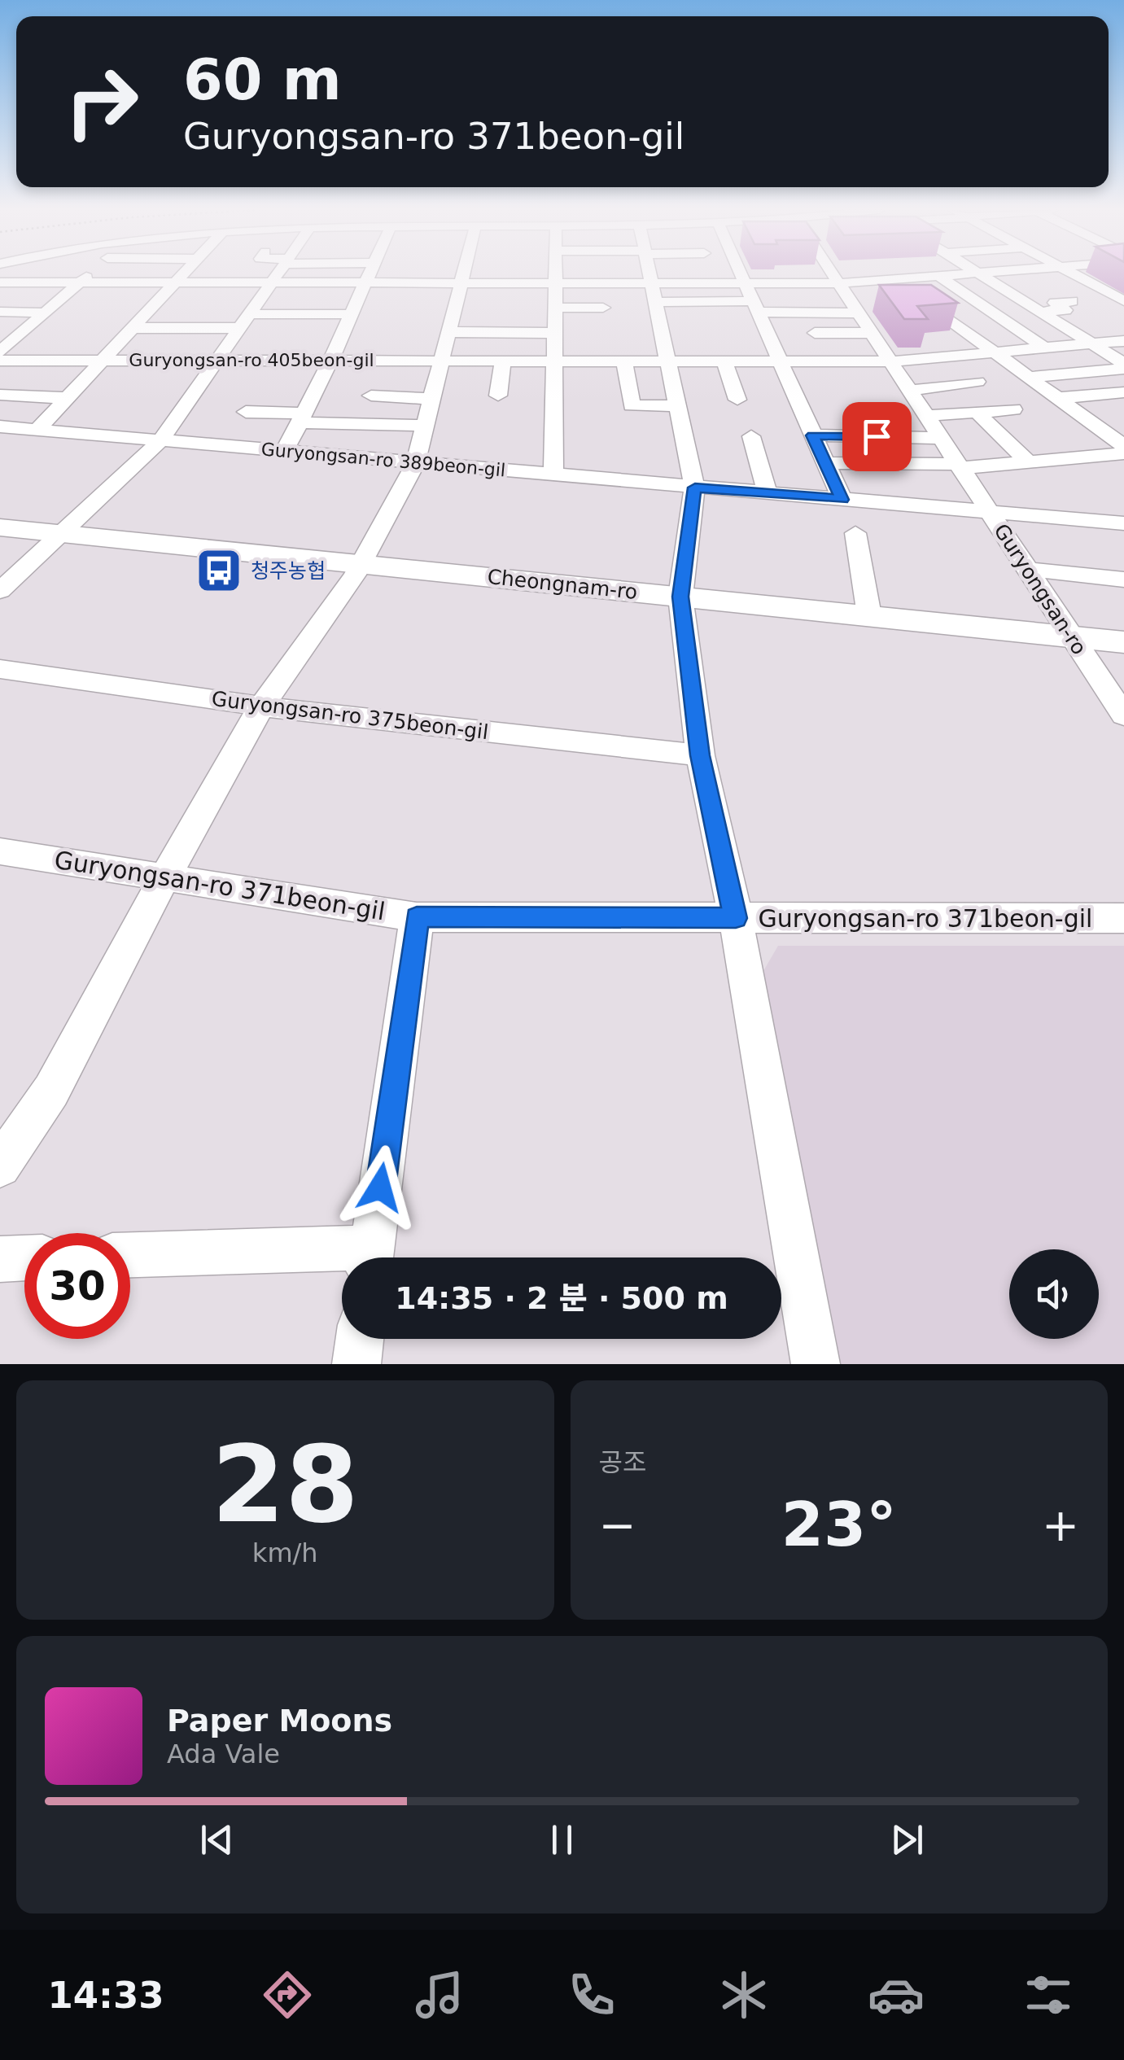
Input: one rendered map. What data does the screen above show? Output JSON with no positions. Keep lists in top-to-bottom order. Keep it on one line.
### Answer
{"streets":{"main road":["Cheongnam-ro"],"street":["Guryongsan-ro 405beon-gil","Guryongsan-ro 389beon-gil","Guryongsan-ro","Guryongsan-ro 375beon-gil","Guryongsan-ro 371beon-gil"]},"crossings":[["Guryongsan-ro 405beon-gil","Guryongsan-ro"],["Guryongsan-ro 389beon-gil","Guryongsan-ro"],["Cheongnam-ro","Guryongsan-ro"]],"places":{"bus stop":["청주농협"]},"page":{"turn":["60 m","Guryongsan-ro 371beon-gil"],"limit":"30","trip":"14:35 · 2 분 · 500 m","tile":[["28","km/h"],"공조"],"heat":["−","23°","+"],"song":["Paper Moons","Ada Vale"],"tabs":"14:33"}}
